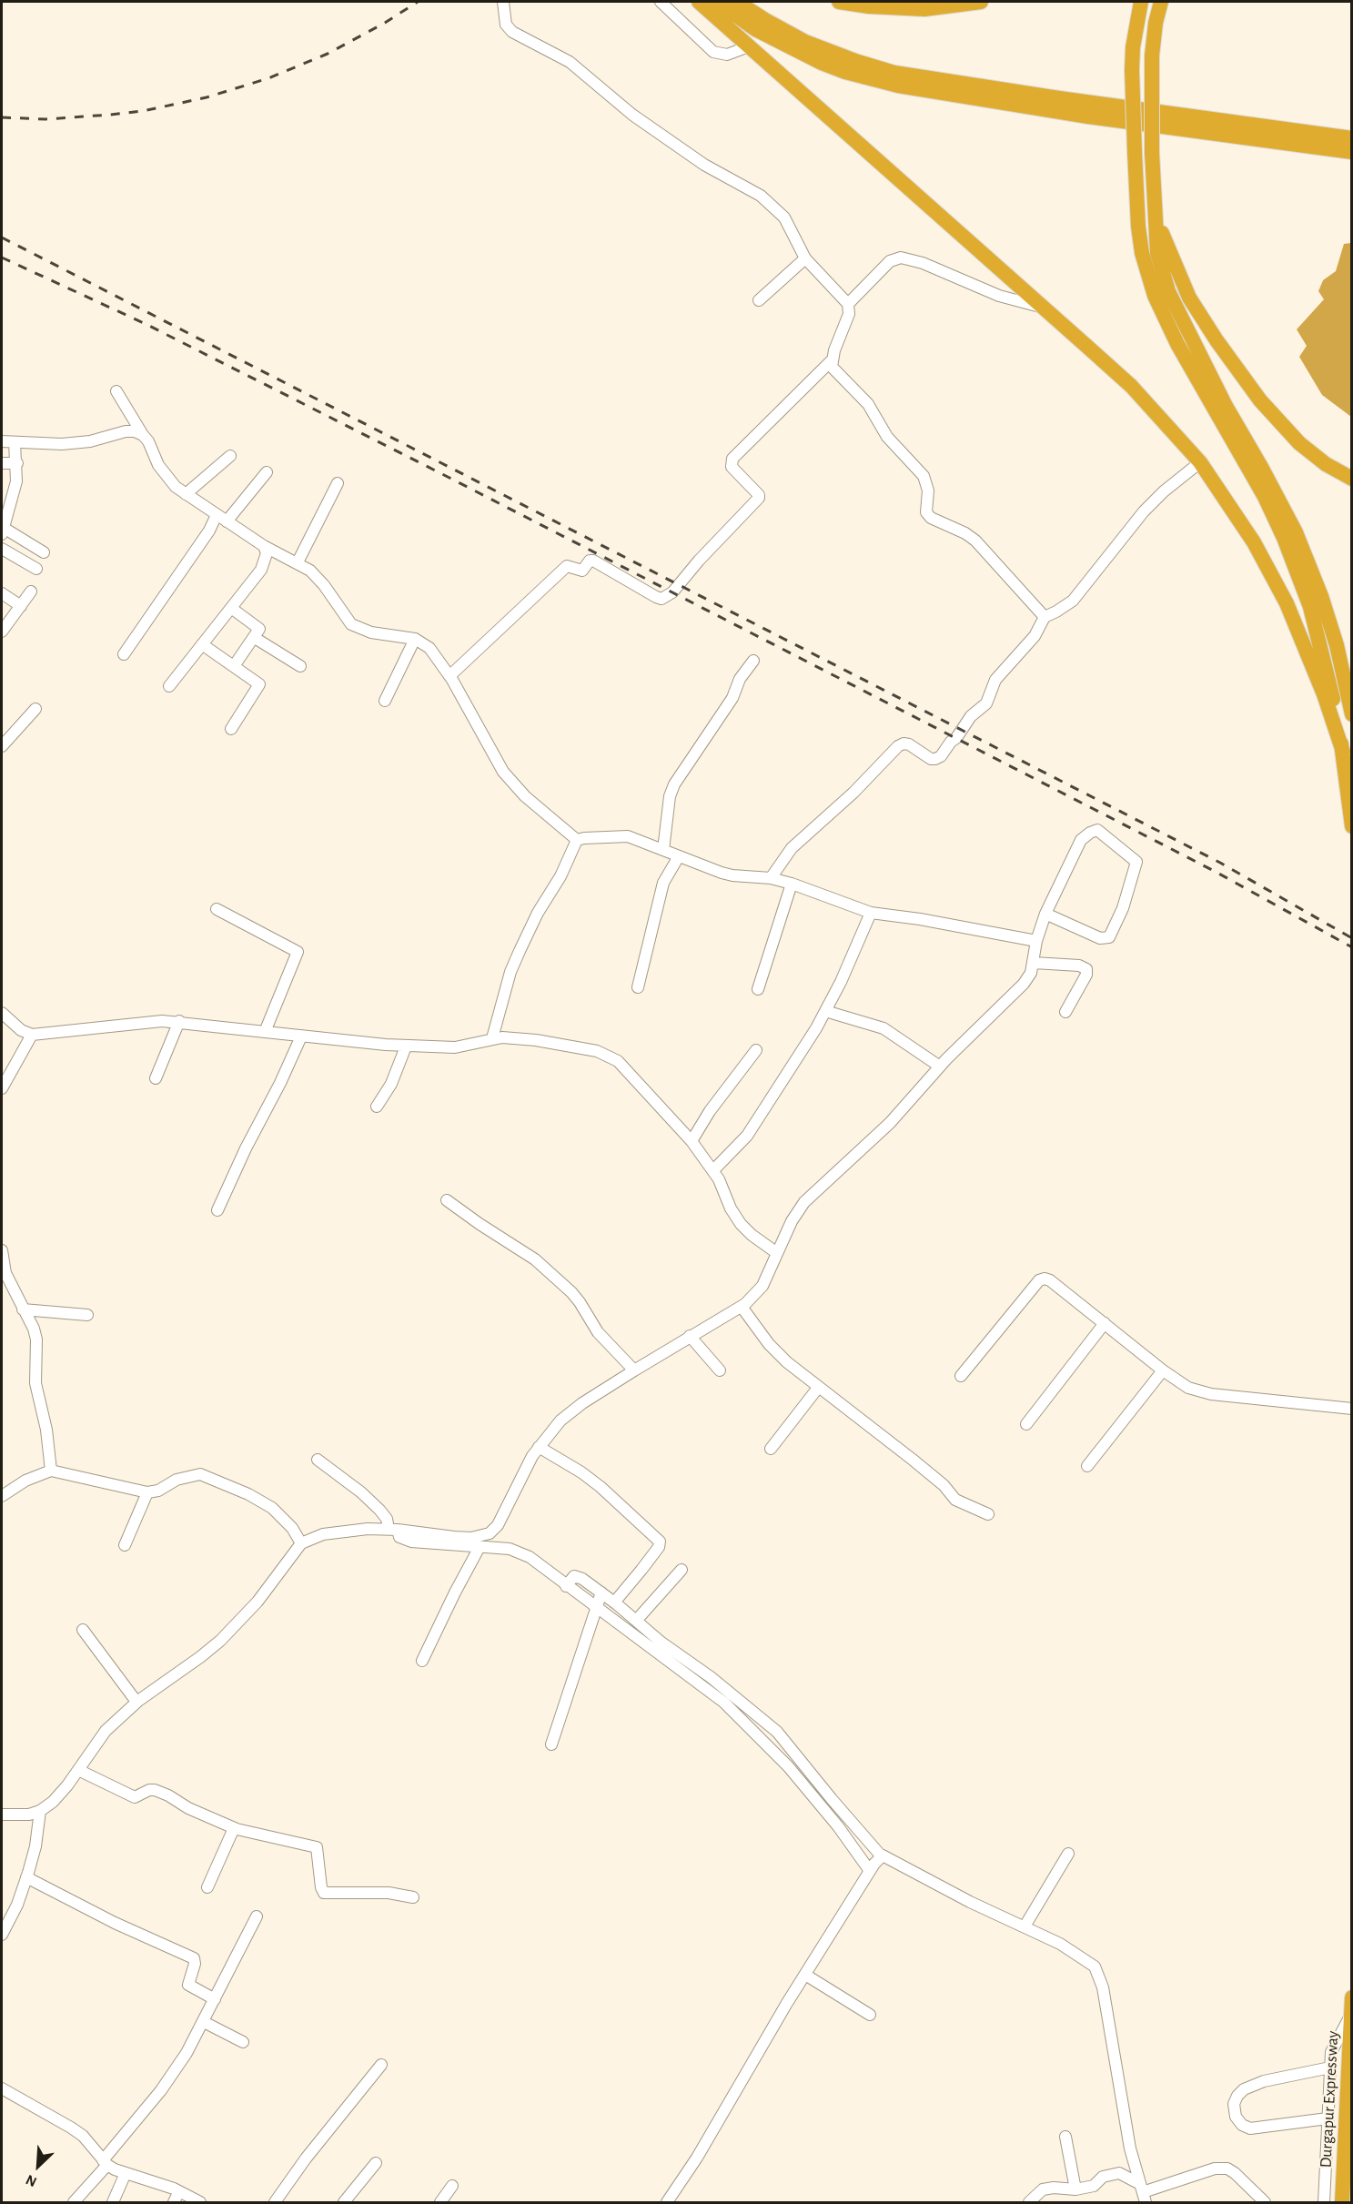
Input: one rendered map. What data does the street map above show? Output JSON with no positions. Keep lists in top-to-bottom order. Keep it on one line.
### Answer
{"streets":{"highway":["Durgapur Expressway"]},"north":"bottom left"}
